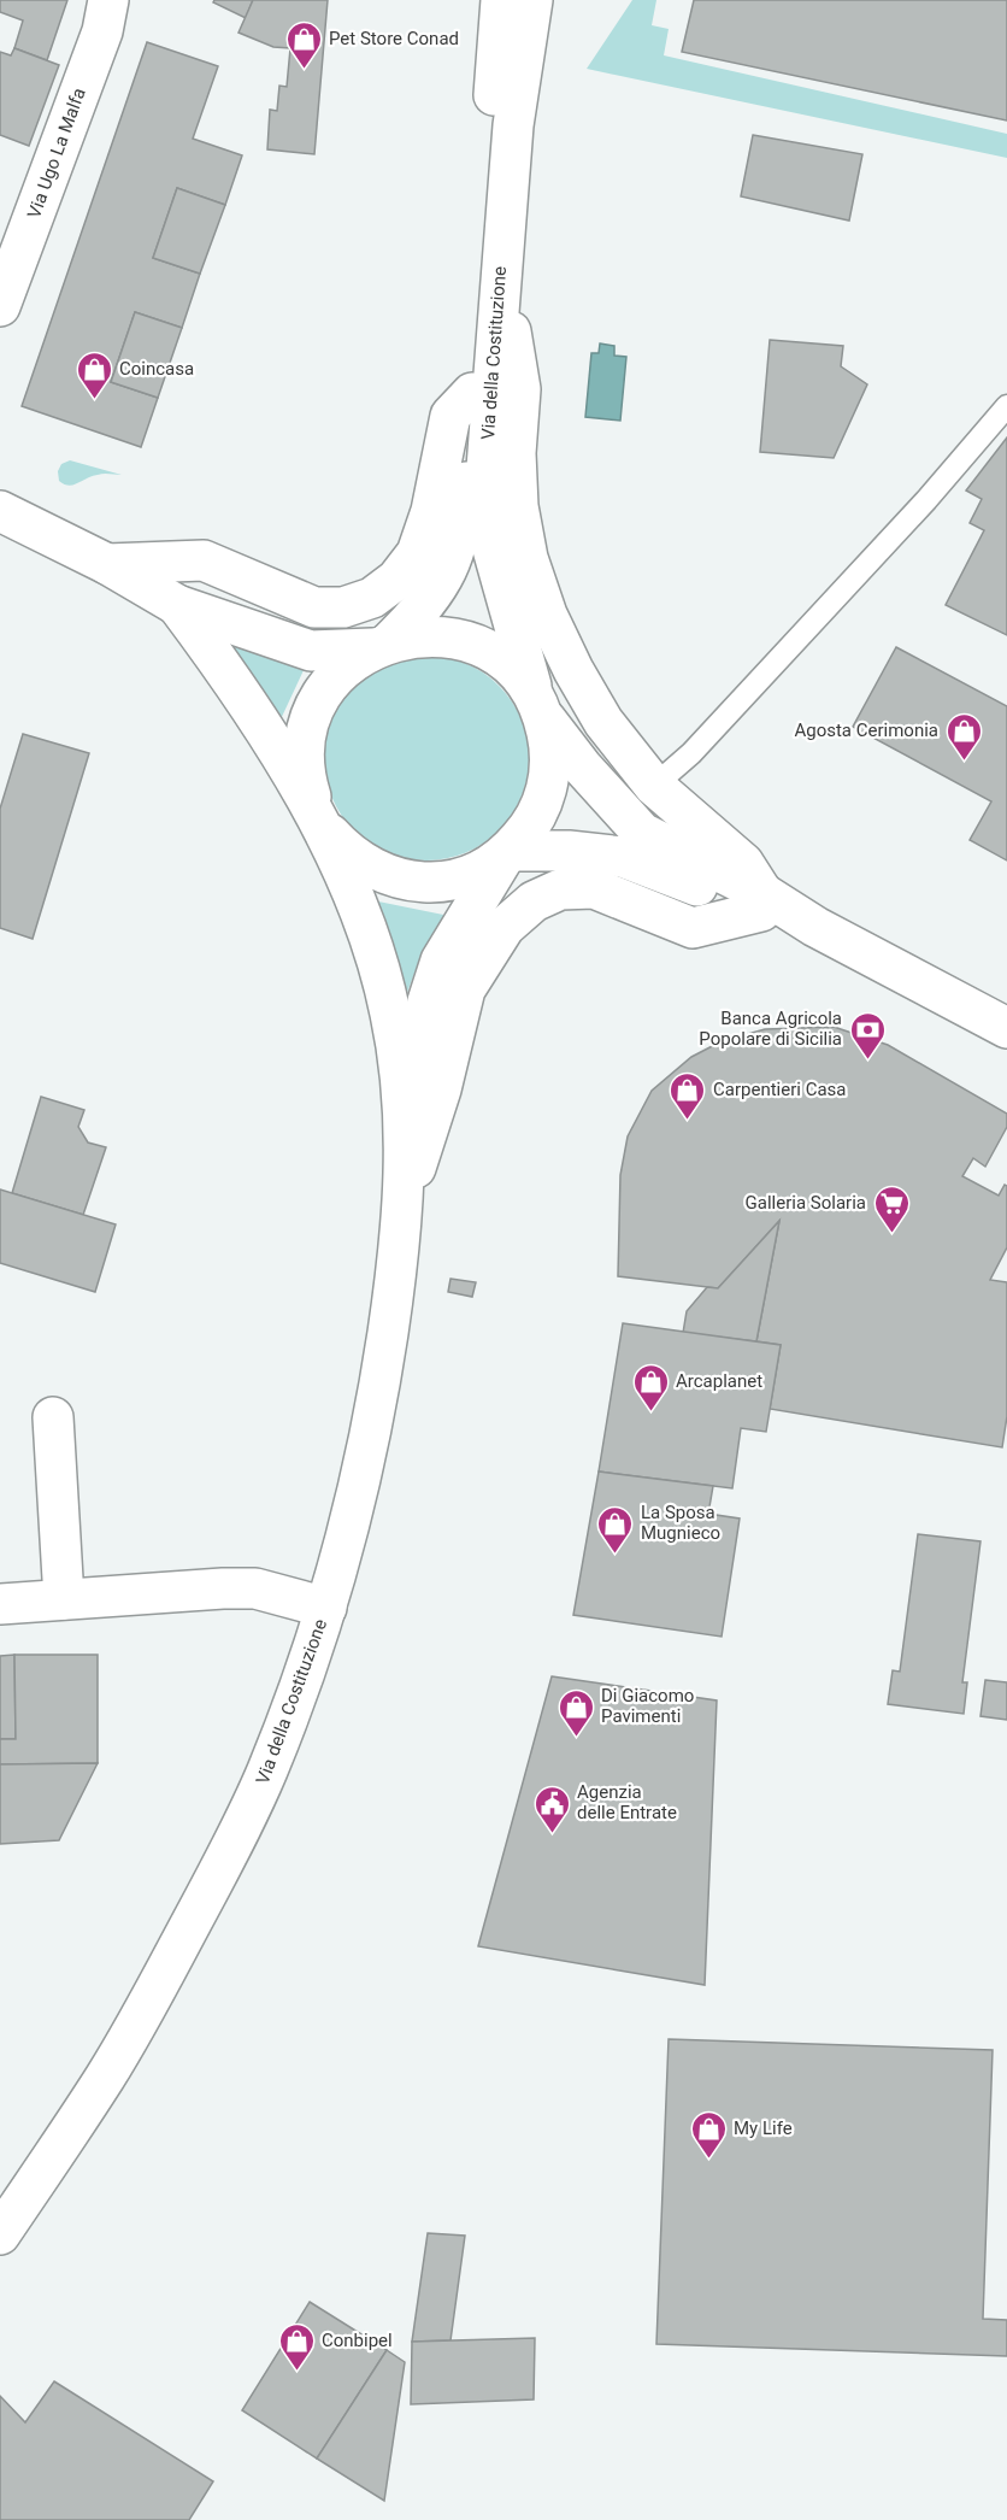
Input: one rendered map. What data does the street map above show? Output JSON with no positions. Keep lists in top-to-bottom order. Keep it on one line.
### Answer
{"streets":{"street":["Via Ugo La Malfa","Via della Costituzione"]},"places":{"shop":["Pet Store Conad","Coincasa","Agosta Cerimonia","Carpentieri Casa","Arcaplanet","La Sposa Mugnieco","Di Giacomo Pavimenti","My Life","Conbipel"],"bank":["Banca Agricola Popolare di Sicilia"],"supermarket":["Galleria Solaria"],"public building":["Agenzia delle Entrate"]}}
